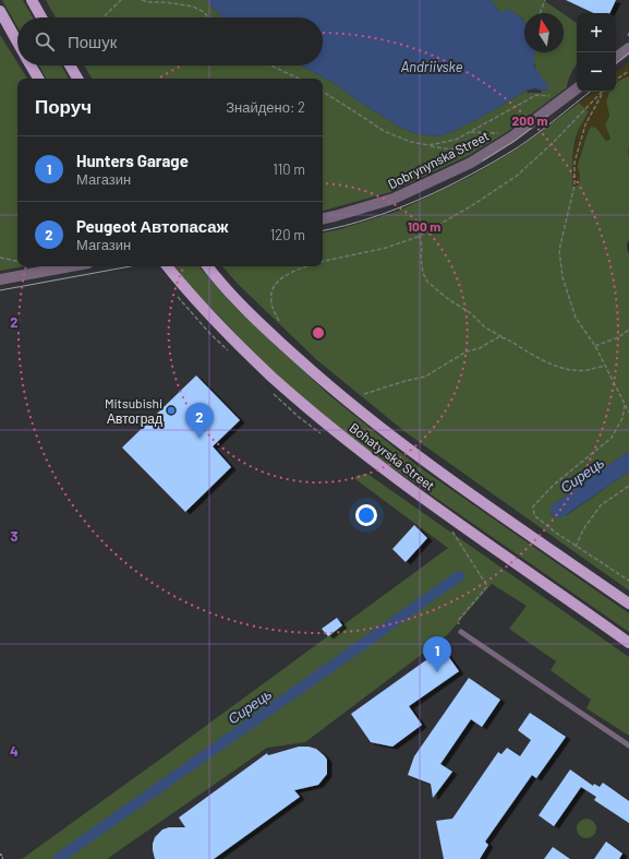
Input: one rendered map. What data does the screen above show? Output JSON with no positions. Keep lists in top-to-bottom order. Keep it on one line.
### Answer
{"streets":{"main road":["Bohatyrska Street"],"street":["Dobrynynska Street"]},"water":["Andriivske","Сирець"],"places":["Mitsubishi Автоград"],"north":"top","page":{"map_buttons":["+","−"],"search":"Пошук","heading":["Поруч","Знайдено: 2"],"list":[{"mark":"1","name":"Hunters Garage","note":"Магазин","value":"110 m"},{"mark":"2","name":"Peugeot Автопасаж","note":"Магазин","value":"120 m"}],"pins":["2","1"]},"grid":{"rows":["2","3","4"]},"rings":["200 m","100 m"]}
